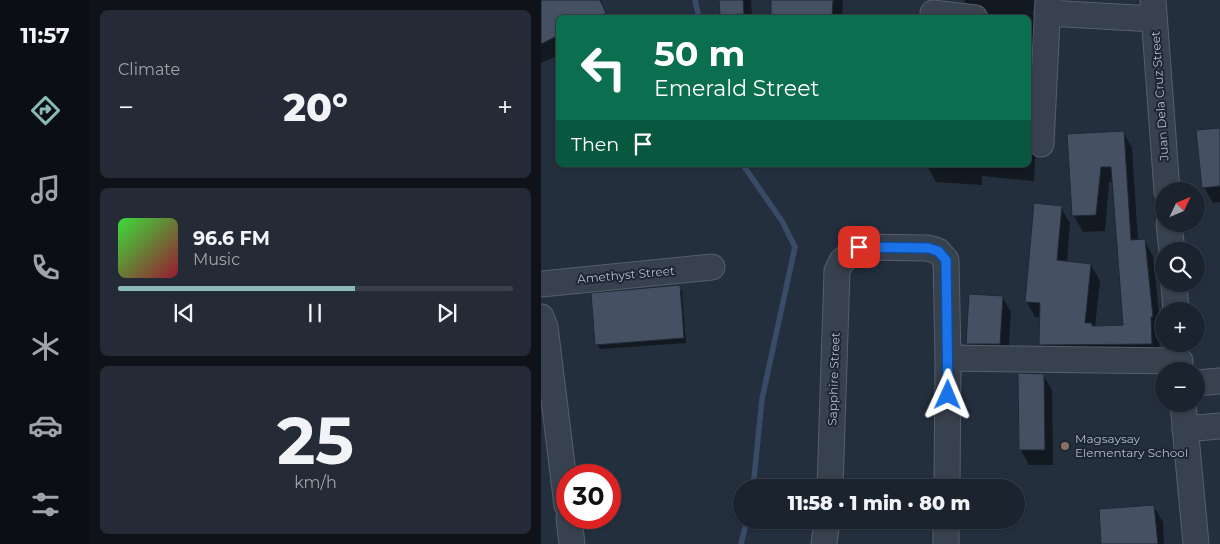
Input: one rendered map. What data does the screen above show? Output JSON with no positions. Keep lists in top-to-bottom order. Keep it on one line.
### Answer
{"streets":{"street":["Juan Dela Cruz Street","Amethyst Street","Sapphire Street"]},"places":["Magsaysay Elementary School"],"north":"top right","page":{"tabs":"11:57","tile":["Climate",["25","km/h"]],"turn":["50 m","Emerald Street"],"heat":["−","20°","+"],"then":"Then","map_buttons":["+","−"],"song":["96.6 FM","Music"],"limit":"30","trip":"11:58 · 1 min · 80 m"}}
